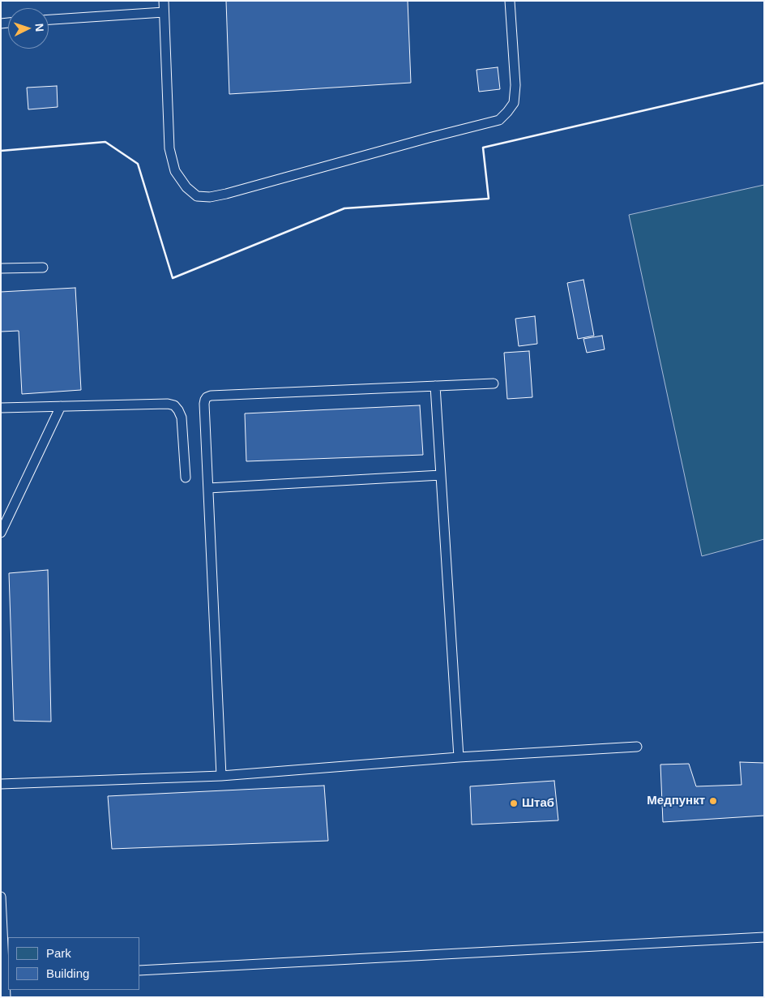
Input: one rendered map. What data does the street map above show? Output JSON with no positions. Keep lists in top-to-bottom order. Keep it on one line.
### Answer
{"places":["Медпункт","Штаб"],"legend":["Park","Building"],"north":"right"}
